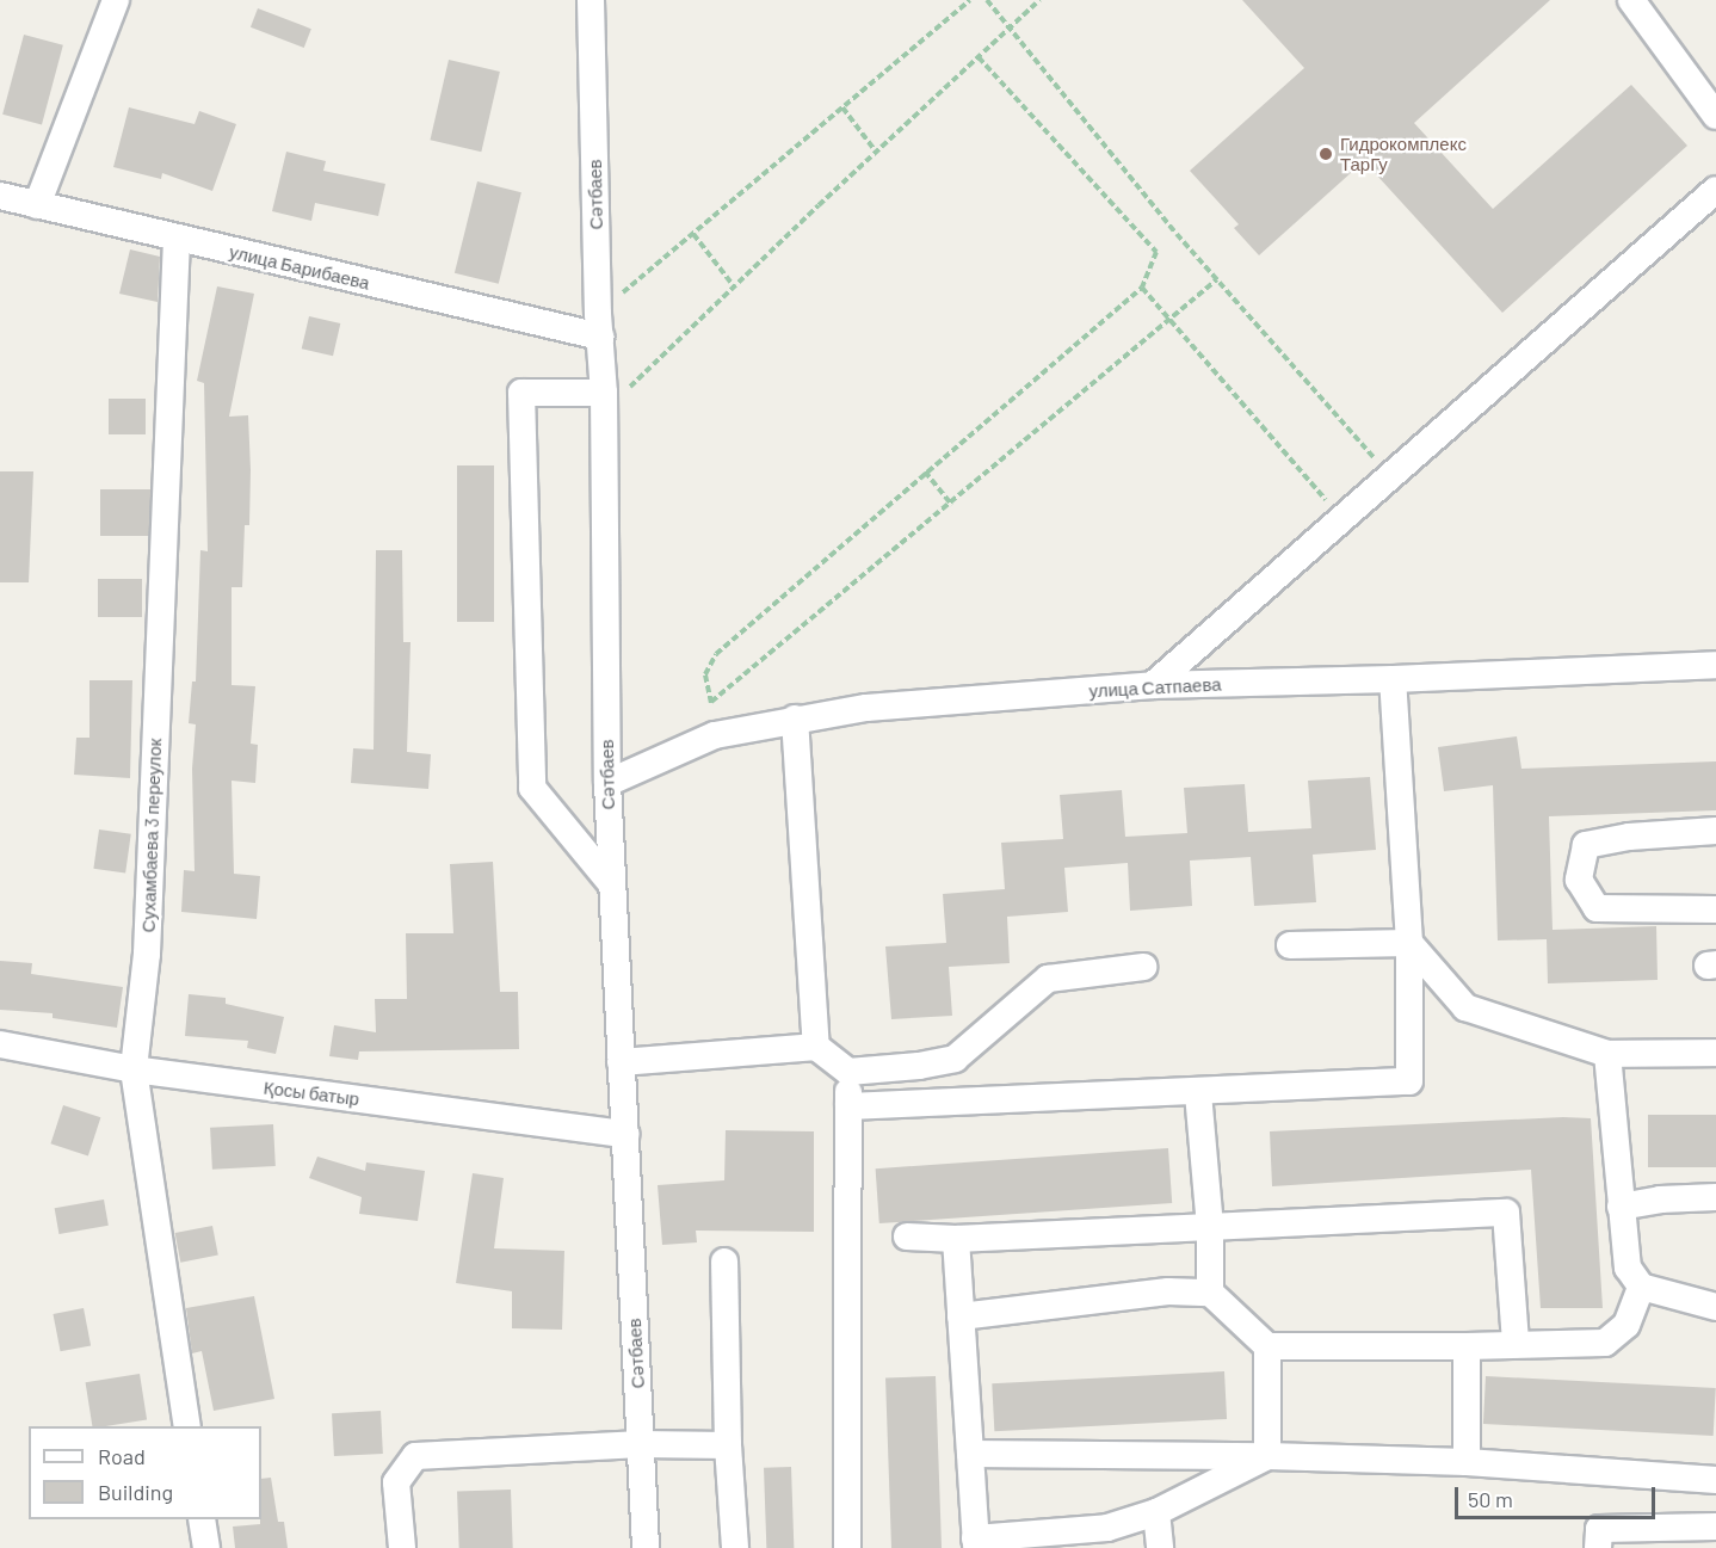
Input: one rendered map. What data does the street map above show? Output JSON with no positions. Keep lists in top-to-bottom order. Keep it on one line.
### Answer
{"streets":{"street":["Сәтбаев","улица Барибаева","улица Сатпаева","Сухамбаева 3 переулок","Қосы батыр"]},"crossings":[["Сәтбаев","улица Барибаева"],["Сәтбаев","улица Сатпаева"],["Сәтбаев","Қосы батыр"],["улица Барибаева","Сухамбаева 3 переулок"],["Сухамбаева 3 переулок","Қосы батыр"]],"places":["Гидрокомплекс ТарГу"],"legend":["Road","Building"],"scale_bar":"50 m"}
